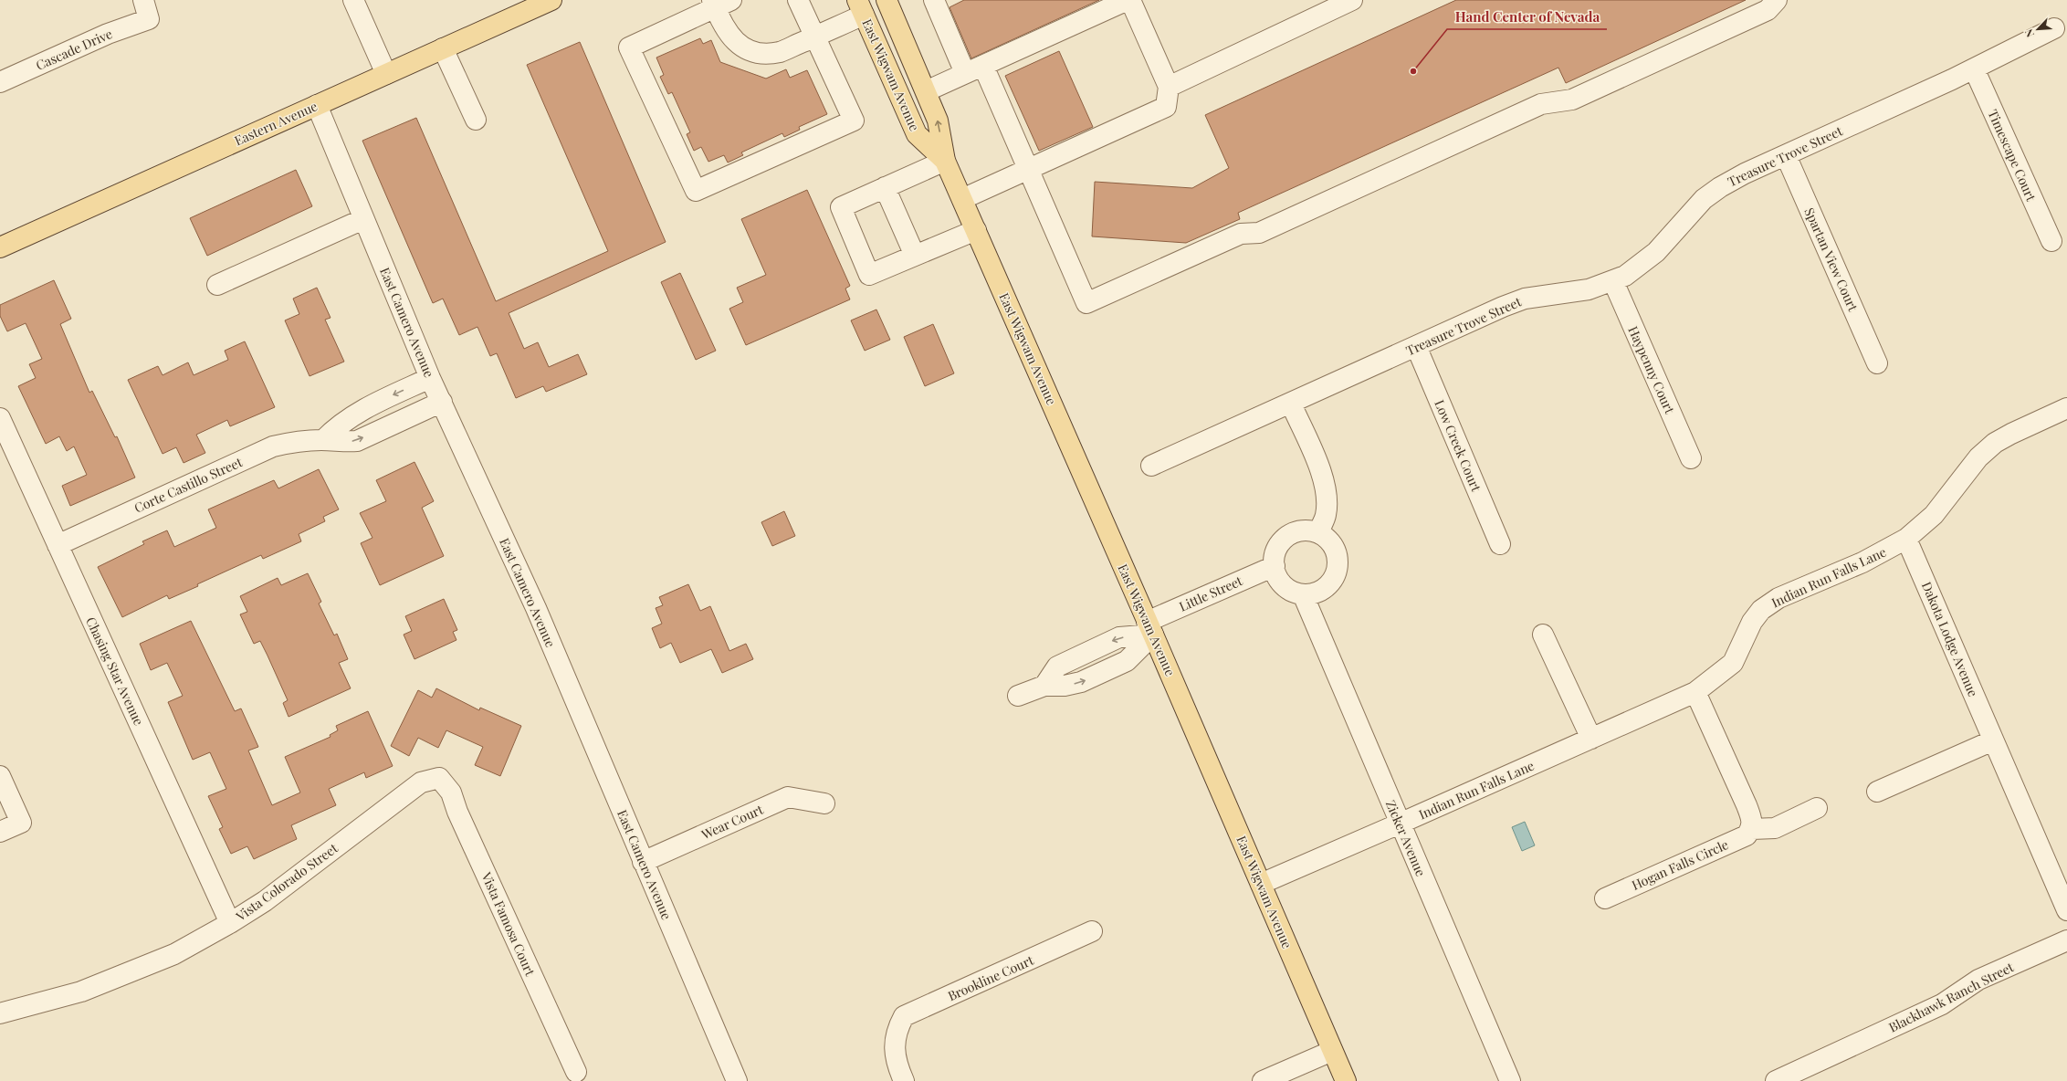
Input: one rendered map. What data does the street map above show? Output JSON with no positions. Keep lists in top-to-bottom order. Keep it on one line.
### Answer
{"streets":{"main road":["East Wigwam Avenue","Eastern Avenue"],"street":["Cascade Drive","Timescape Court","Treasure Trove Street","Spartan View Court","East Camero Avenue","Haypenny Court","Low Creek Court","Corte Castillo Street","Indian Run Falls Lane","Little Street","Dakota Lodge Avenue","Chasing Star Avenue","Wear Court","Zicker Avenue","Hogan Falls Circle","Vista Colorado Street","Vista Famosa Court","Brookline Court","Blackhawk Ranch Street"]},"crossings":[["East Wigwam Avenue","Indian Run Falls Lane"],["East Wigwam Avenue","Little Street"],["Eastern Avenue","East Camero Avenue"],["Timescape Court","Treasure Trove Street"],["Treasure Trove Street","Spartan View Court"],["Treasure Trove Street","Haypenny Court"],["Treasure Trove Street","Low Creek Court"],["East Camero Avenue","Corte Castillo Street"],["East Camero Avenue","Wear Court"],["Corte Castillo Street","Chasing Star Avenue"],["Indian Run Falls Lane","Dakota Lodge Avenue"],["Indian Run Falls Lane","Zicker Avenue"],["Little Street","Zicker Avenue"],["Chasing Star Avenue","Vista Colorado Street"],["Vista Colorado Street","Vista Famosa Court"]],"places":["Hand Center of Nevada"],"north":"bottom left"}
